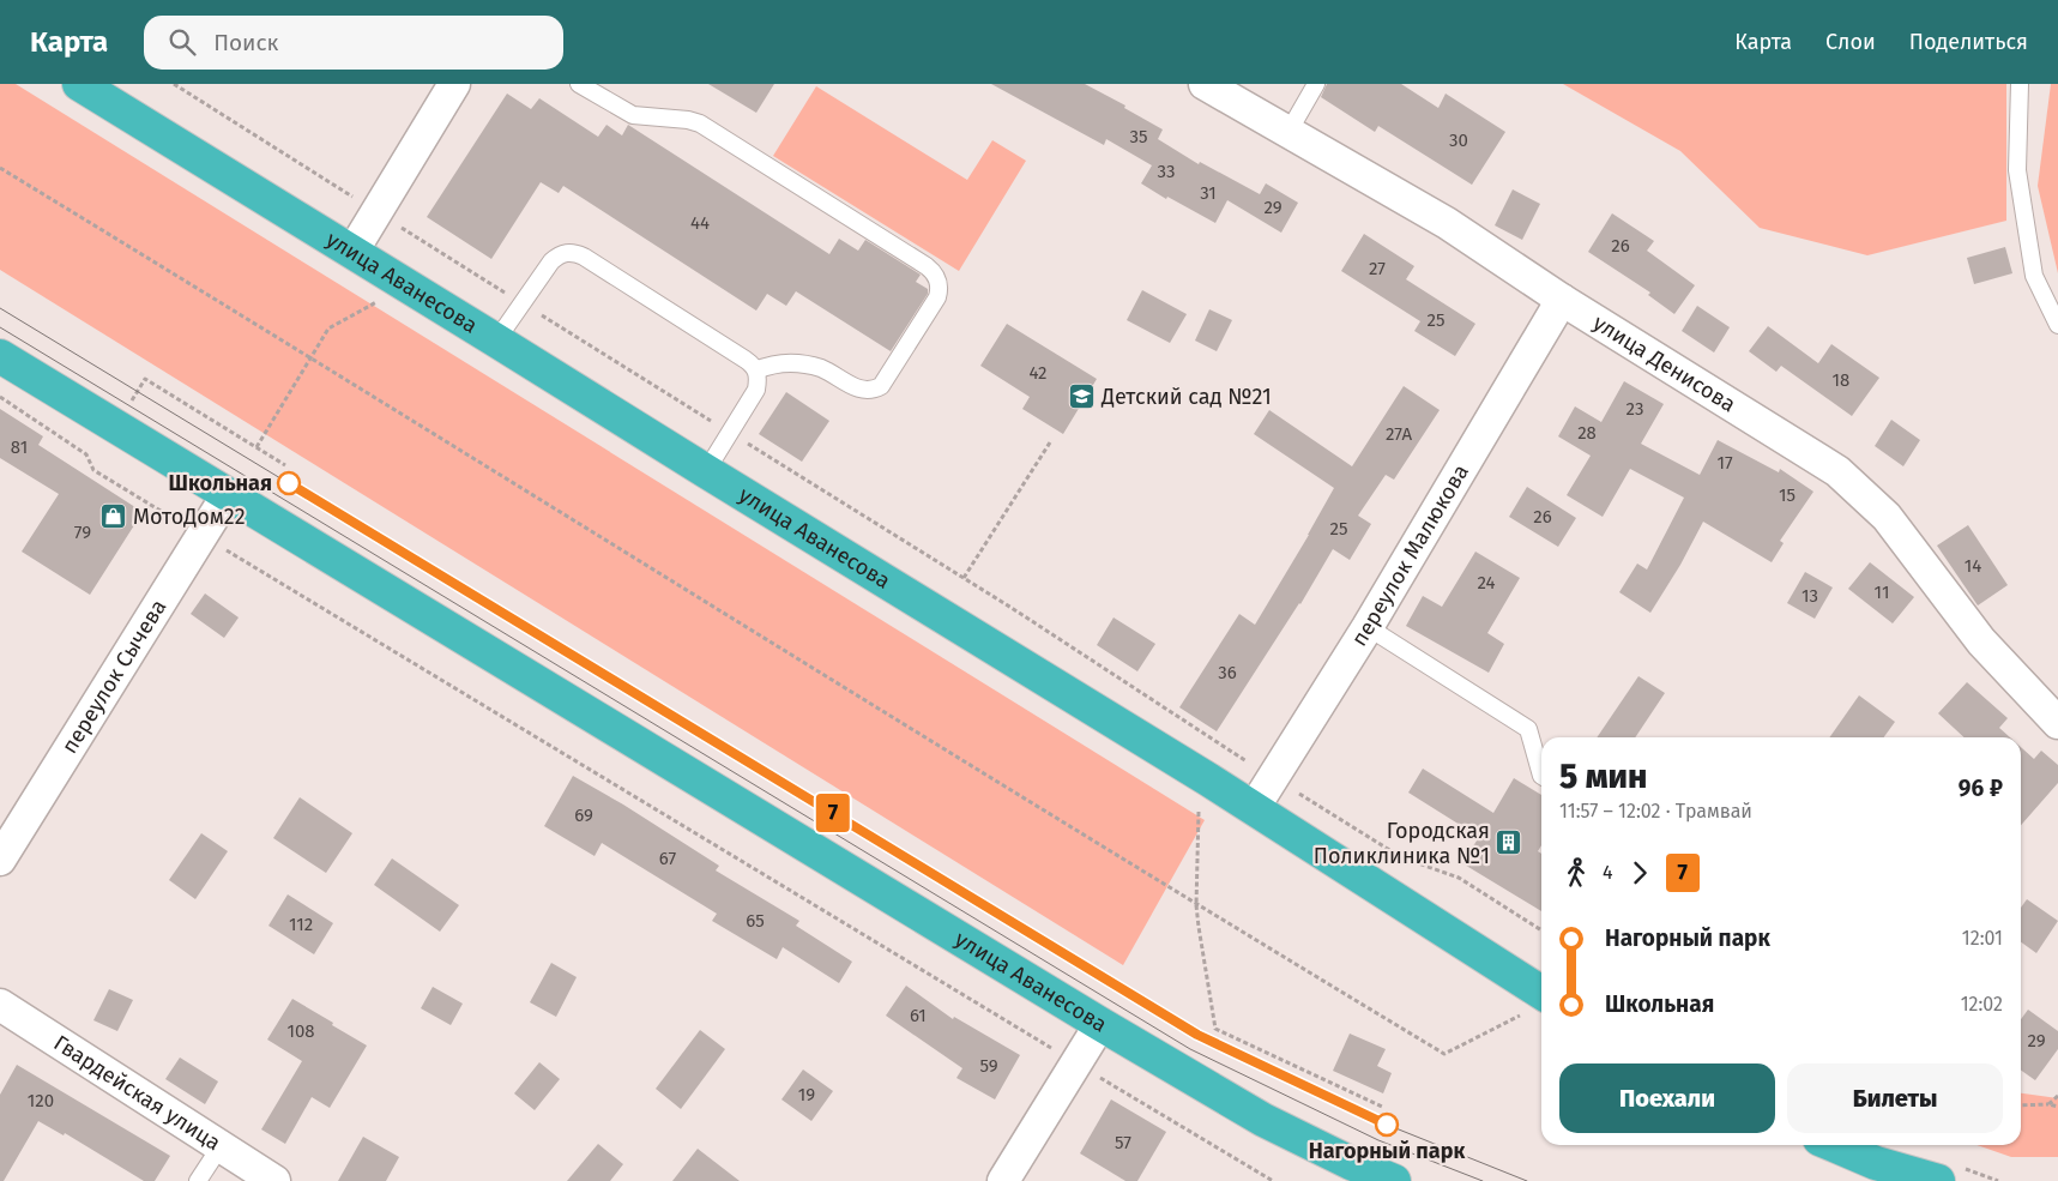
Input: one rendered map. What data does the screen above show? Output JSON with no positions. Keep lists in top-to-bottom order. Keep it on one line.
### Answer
{"streets":{"highway":["улица Аванесова"],"street":["улица Денисова","переулок Малюкова","переулок Сычева","Гвардейская улица"]},"crossings":[["улица Аванесова","переулок Малюкова"],["улица Аванесова","переулок Сычева"],["улица Денисова","переулок Малюкова"]],"places":{"school or university":["Детский сад №21"],"other":["Школьная","Нагорный парк"],"shop":["МотоДом22"],"building":["Городская Поликлиника №1"]},"lines":["tram line 7"],"house_numbers":["35","30","33","31","29","44","26","27","25","42","18","23","28","27А","81","17","15","26","25","79","14","24","11","13","36","69","67","65","112","61","108","29","59","19","120","57"],"page":{"header":"Карта","search":"Поиск","nav":["Карта","Слои","Поделиться"],"on_map":"7","heading":["5 мин","11:57 – 12:02 · Трамвай","96 ₽"],"legs":["4","7"],"list":[{"name":"Нагорный парк","value":"12:01"},{"name":"Школьная","value":"12:02"}],"buttons":["Поехали","Билеты"]}}
